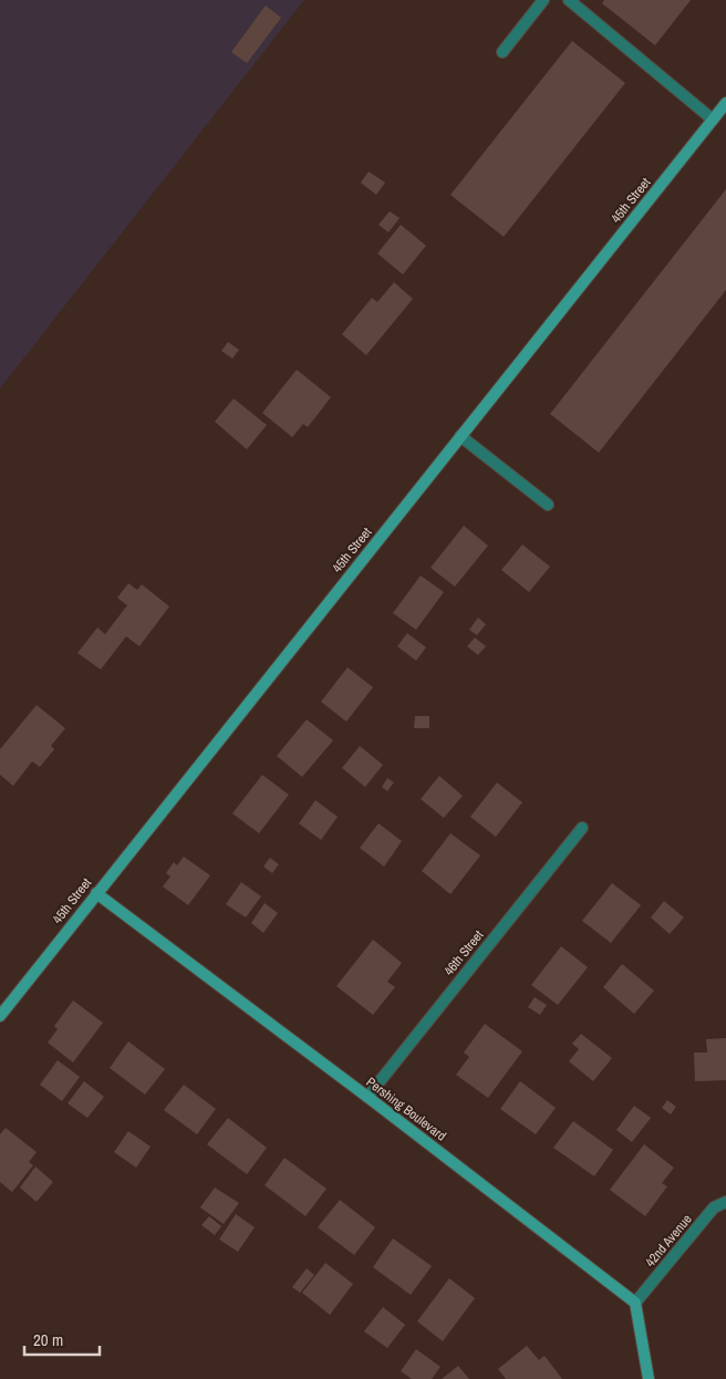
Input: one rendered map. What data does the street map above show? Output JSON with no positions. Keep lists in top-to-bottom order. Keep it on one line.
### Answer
{"streets":{"street":["45th Street","46th Street","Pershing Boulevard","42nd Avenue"]},"crossings":[["45th Street","Pershing Boulevard"],["46th Street","Pershing Boulevard"],["Pershing Boulevard","42nd Avenue"]],"scale_bar":"20 m"}
